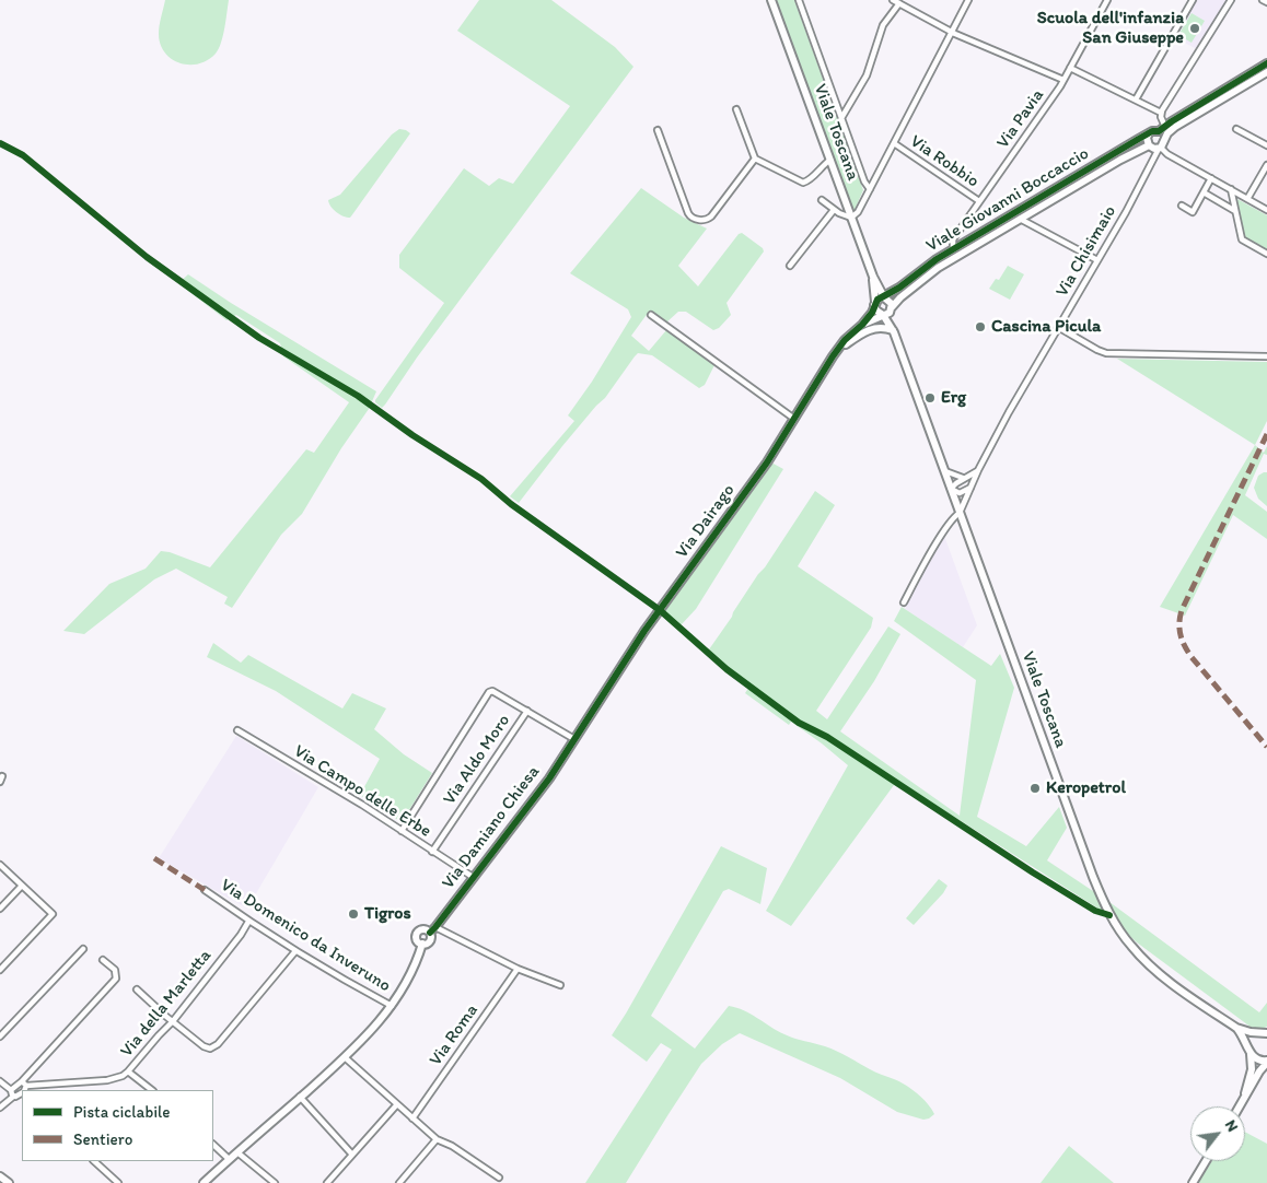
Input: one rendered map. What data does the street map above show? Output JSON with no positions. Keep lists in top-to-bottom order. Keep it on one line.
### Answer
{"streets":{"street":["Via Pavia","Viale Toscana","Via Robbio","Viale Giovanni Boccaccio","Via Chisimaio","Via Dairago","Via Aldo Moro","Via Campo delle Erbe","Via Damiano Chiesa","Via Domenico da Inveruno","Via della Marletta","Via Roma"]},"crossings":[["Via Pavia","Via Robbio"],["Via Pavia","Viale Giovanni Boccaccio"],["Viale Toscana","Viale Giovanni Boccaccio"],["Viale Toscana","Via Chisimaio"],["Viale Giovanni Boccaccio","Via Chisimaio"],["Via Dairago","Via Damiano Chiesa"],["Via Aldo Moro","Via Campo delle Erbe"],["Via Campo delle Erbe","Via Damiano Chiesa"],["Via Domenico da Inveruno","Via della Marletta"]],"places":["Scuola dell'infanzia San Giuseppe","Cascina Picula","Erg","Keropetrol","Tigros"],"legend":["Pista ciclabile","Sentiero"],"north":"top right"}
